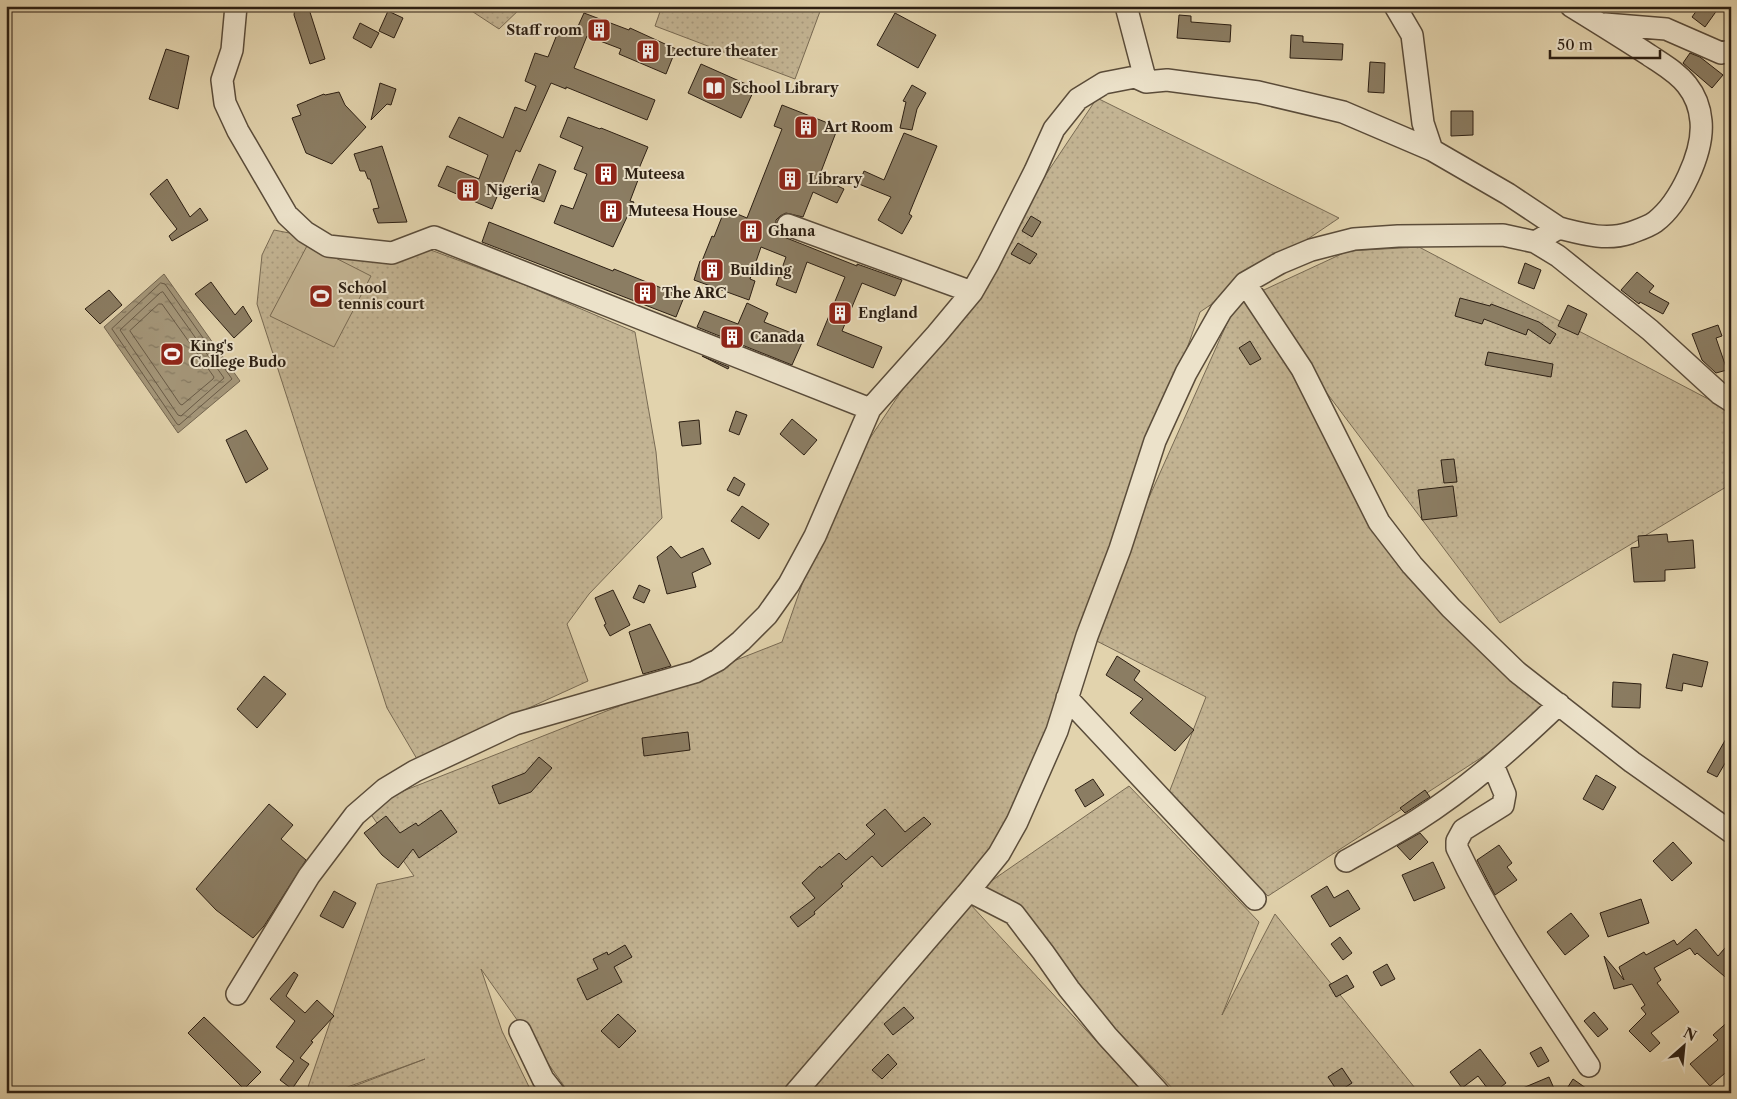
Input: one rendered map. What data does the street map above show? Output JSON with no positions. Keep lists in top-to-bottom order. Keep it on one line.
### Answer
{"places":{"building":["Staff room","Lecture theater","Art Room","Muteesa","Library","Nigeria","Muteesa House","Ghana","Building","The ARC","England","Canada"],"library":["School Library"],"sports":["School tennis court","King's College Budo"]},"scale_bar":"50 m","north":"top right"}
